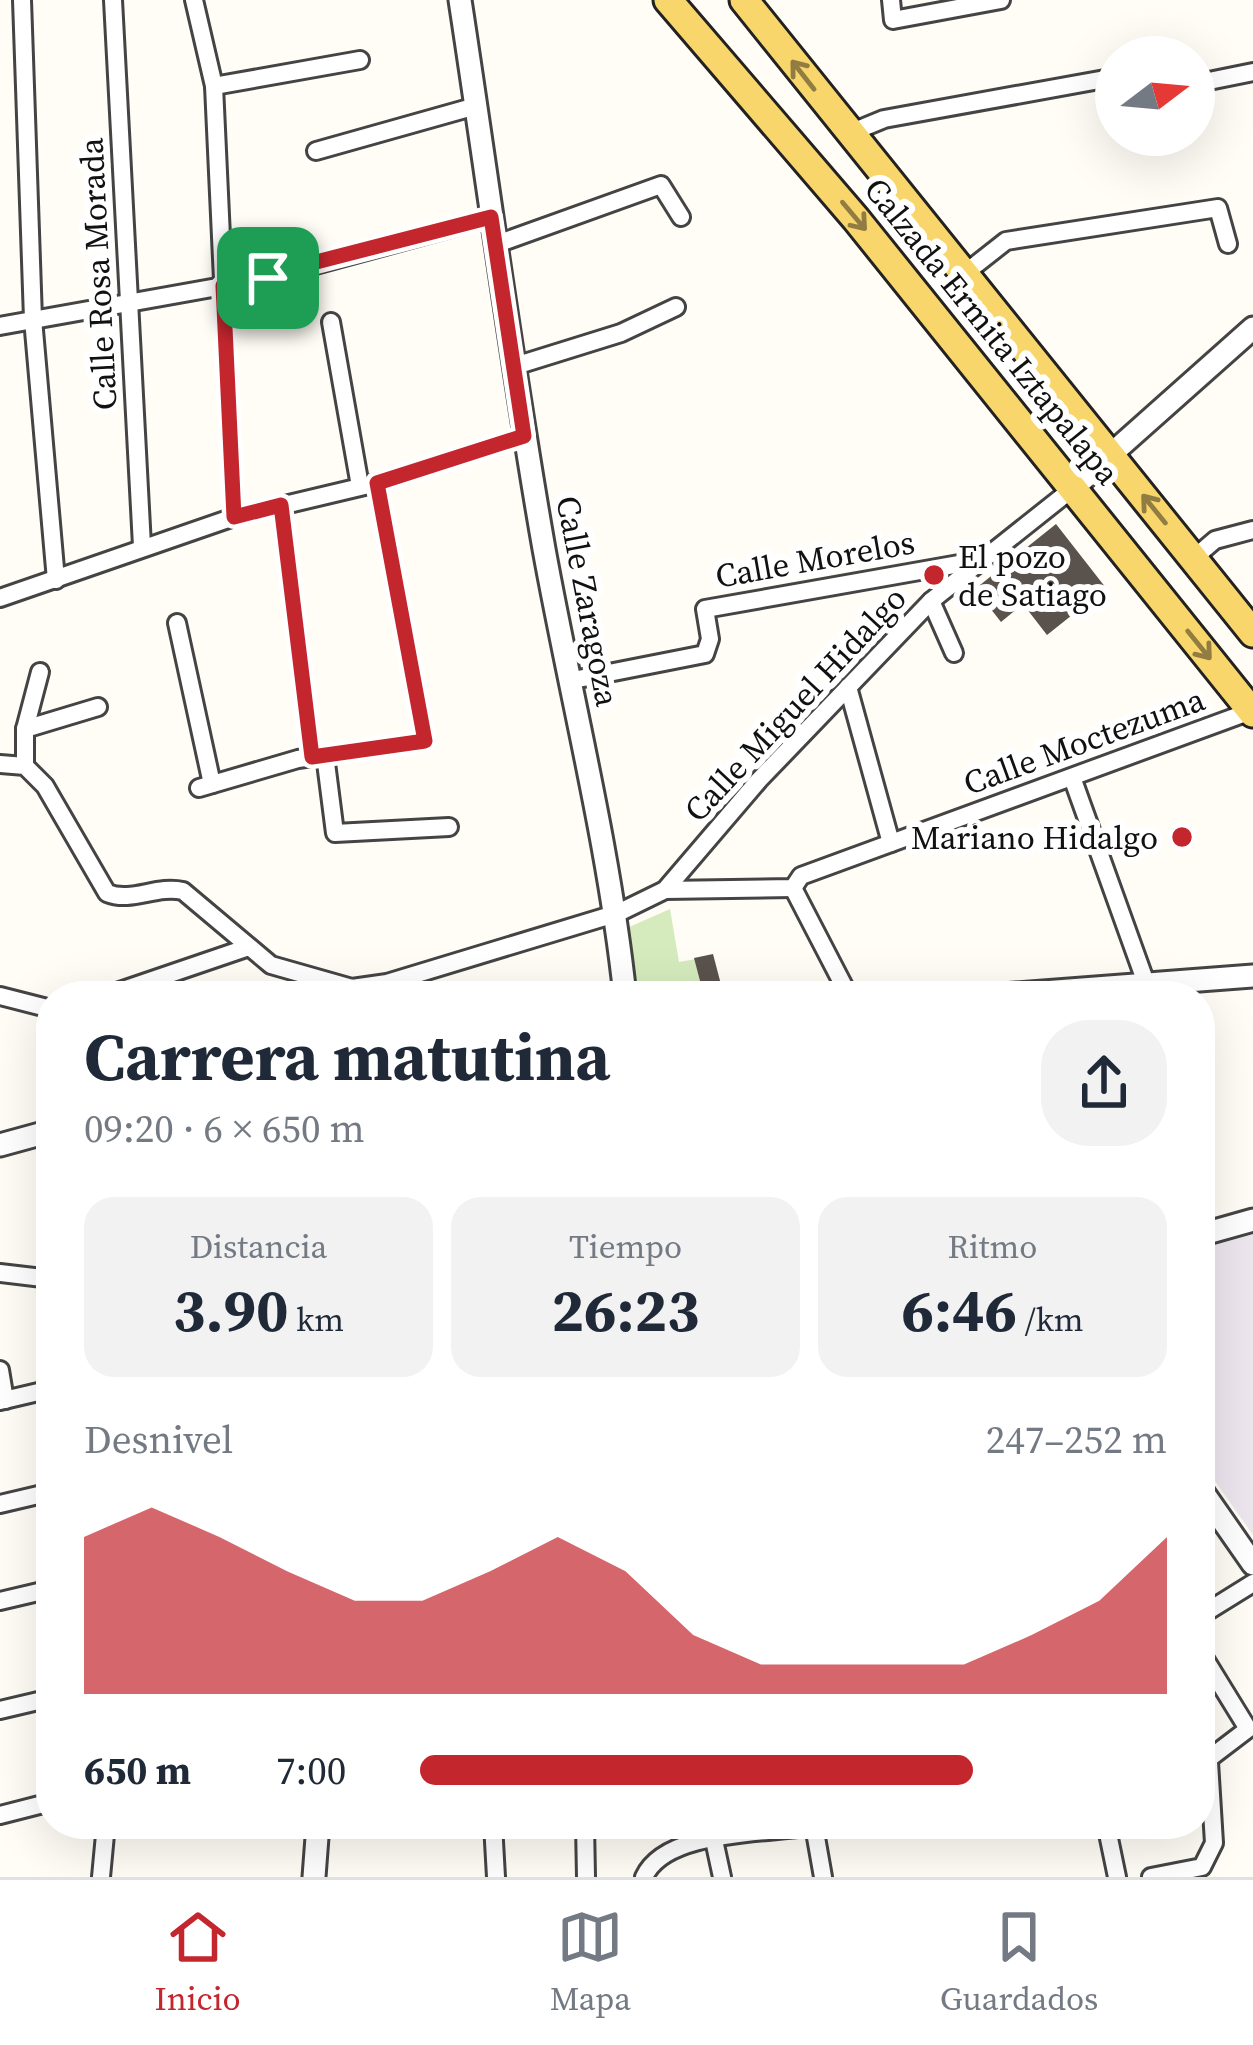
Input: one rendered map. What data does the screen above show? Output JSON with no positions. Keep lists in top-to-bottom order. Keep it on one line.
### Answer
{"streets":{"main road":["Calzada Ermita Iztapalapa"],"street":["Calle Rosa Morada","Calle Morelos","Calle Zaragoza","Calle Miguel Hidalgo","Calle Moctezuma"]},"crossings":[["Calzada Ermita Iztapalapa","Calle Miguel Hidalgo"],["Calzada Ermita Iztapalapa","Calle Moctezuma"],["Calle Morelos","Calle Zaragoza"],["Calle Morelos","Calle Miguel Hidalgo"],["Calle Zaragoza","Calle Miguel Hidalgo"],["Calle Miguel Hidalgo","Calle Moctezuma"]],"places":["El pozo de Satiago","Mariano Hidalgo"],"north":"right","page":{"heading":["Carrera matutina","09:20 · 6 × 650 m"],"stats":[["Distancia","3.90 km"],["Tiempo","26:23"],["Ritmo","6:46 /km"]],"chart":["Desnivel","247–252 m"],"list":[{"name":"650 m","note":"7:00"}],"tabs":["Inicio","Mapa","Guardados"]}}
